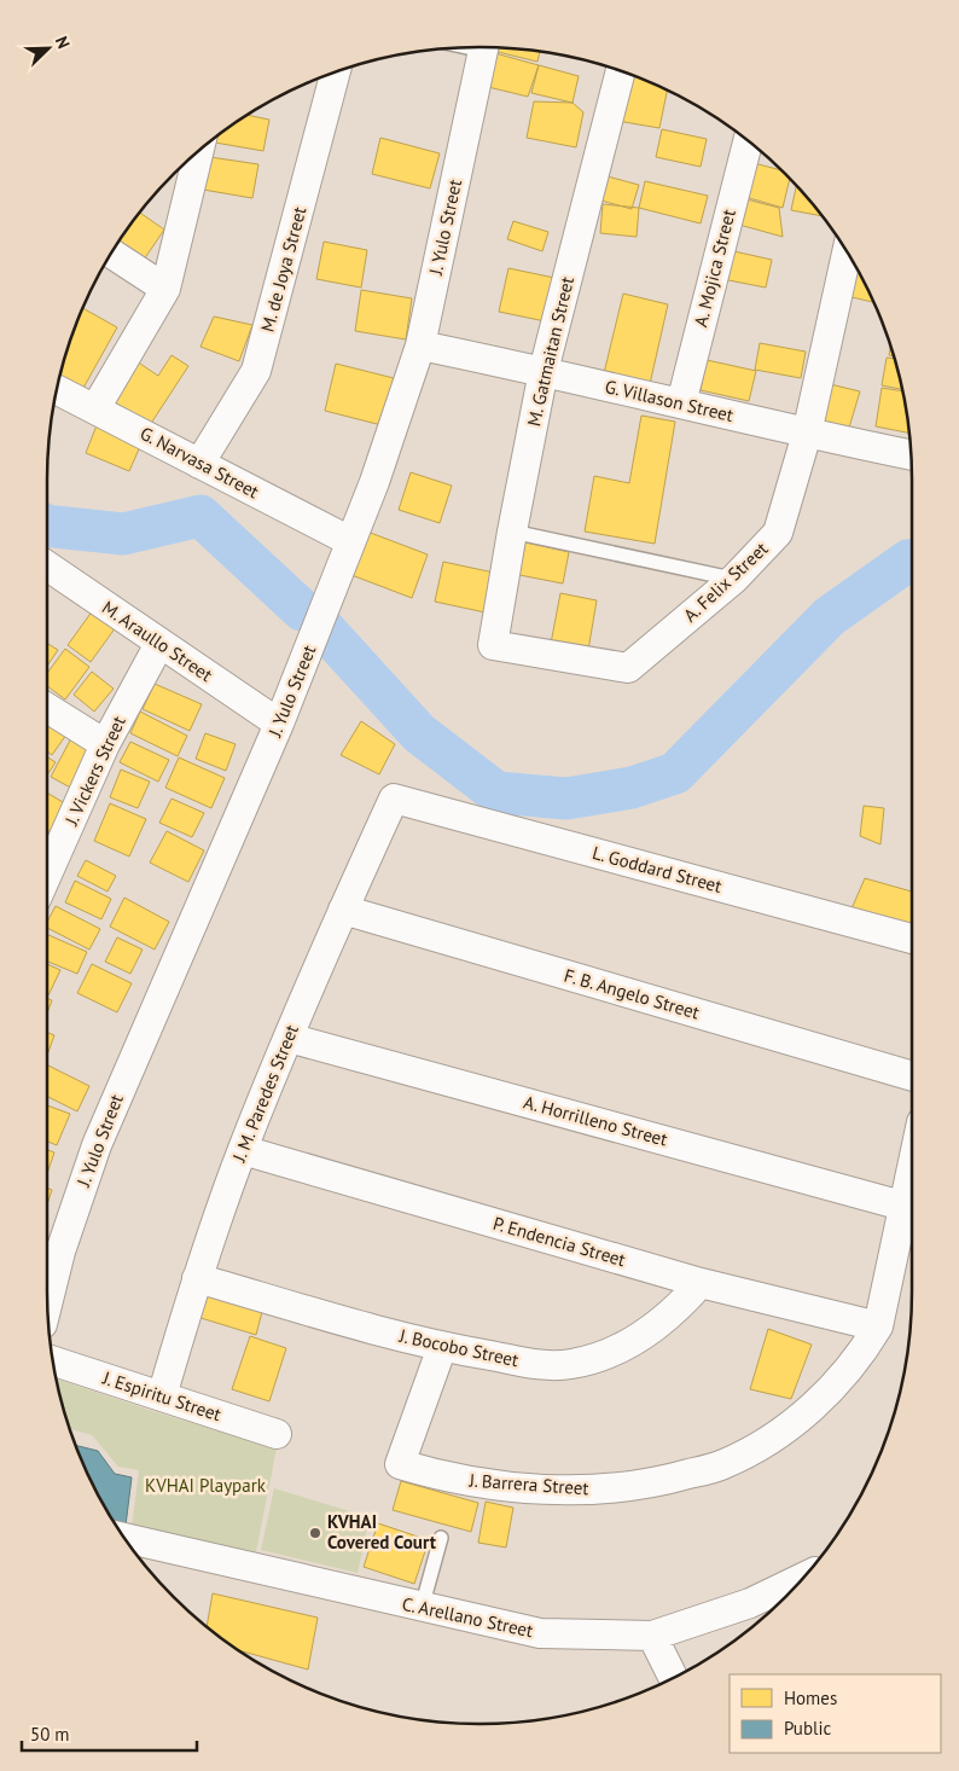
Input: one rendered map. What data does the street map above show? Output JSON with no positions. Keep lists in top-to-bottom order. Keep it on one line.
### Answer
{"streets":{"street":["J. Yulo Street","A. Mojica Street","M. de Joya Street","M. Gatmaitan Street","G. Villason Street","G. Narvasa Street","A. Felix Street","M. Araullo Street","J. Vickers Street","L. Goddard Street","F. B. Angelo Street","J. M. Paredes Street","A. Horrilleno Street","P. Endencia Street","J. Bocobo Street","J. Espiritu Street","J. Barrera Street","C. Arellano Street"]},"crossings":[["J. Yulo Street","G. Villason Street"],["J. Yulo Street","G. Narvasa Street"],["J. Yulo Street","M. Araullo Street"],["A. Mojica Street","G. Villason Street"],["M. de Joya Street","G. Narvasa Street"],["M. Gatmaitan Street","G. Villason Street"],["M. Gatmaitan Street","A. Felix Street"],["G. Villason Street","A. Felix Street"],["M. Araullo Street","J. Vickers Street"],["L. Goddard Street","J. M. Paredes Street"],["F. B. Angelo Street","J. M. Paredes Street"],["J. M. Paredes Street","A. Horrilleno Street"],["J. M. Paredes Street","P. Endencia Street"],["J. M. Paredes Street","J. Bocobo Street"],["J. M. Paredes Street","J. Espiritu Street"],["A. Horrilleno Street","J. Barrera Street"],["P. Endencia Street","J. Bocobo Street"],["P. Endencia Street","J. Barrera Street"],["J. Bocobo Street","J. Barrera Street"]],"parks":["KVHAI Playpark"],"places":["KVHAI Covered Court"],"legend":["Homes","Public"],"scale_bar":"50 m","north":"top right"}
